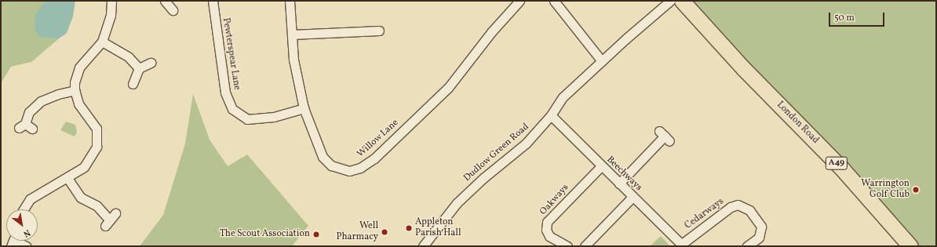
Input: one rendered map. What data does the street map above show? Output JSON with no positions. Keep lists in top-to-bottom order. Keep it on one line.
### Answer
{"streets":{"highway":["London Road","A49"],"street":["Pewterspear Lane","Willow Lane","Dudlow Green Road","Beechways","Oakways","Cedarways"]},"crossings":[["Pewterspear Lane","Willow Lane"],["Dudlow Green Road","Beechways"],["Beechways","Oakways"],["Beechways","Cedarways"]],"places":["Warrington Golf Club","Appleton Parish Hall","Well Pharmacy","The Scout Association"],"scale_bar":"50 m","north":"bottom right"}
